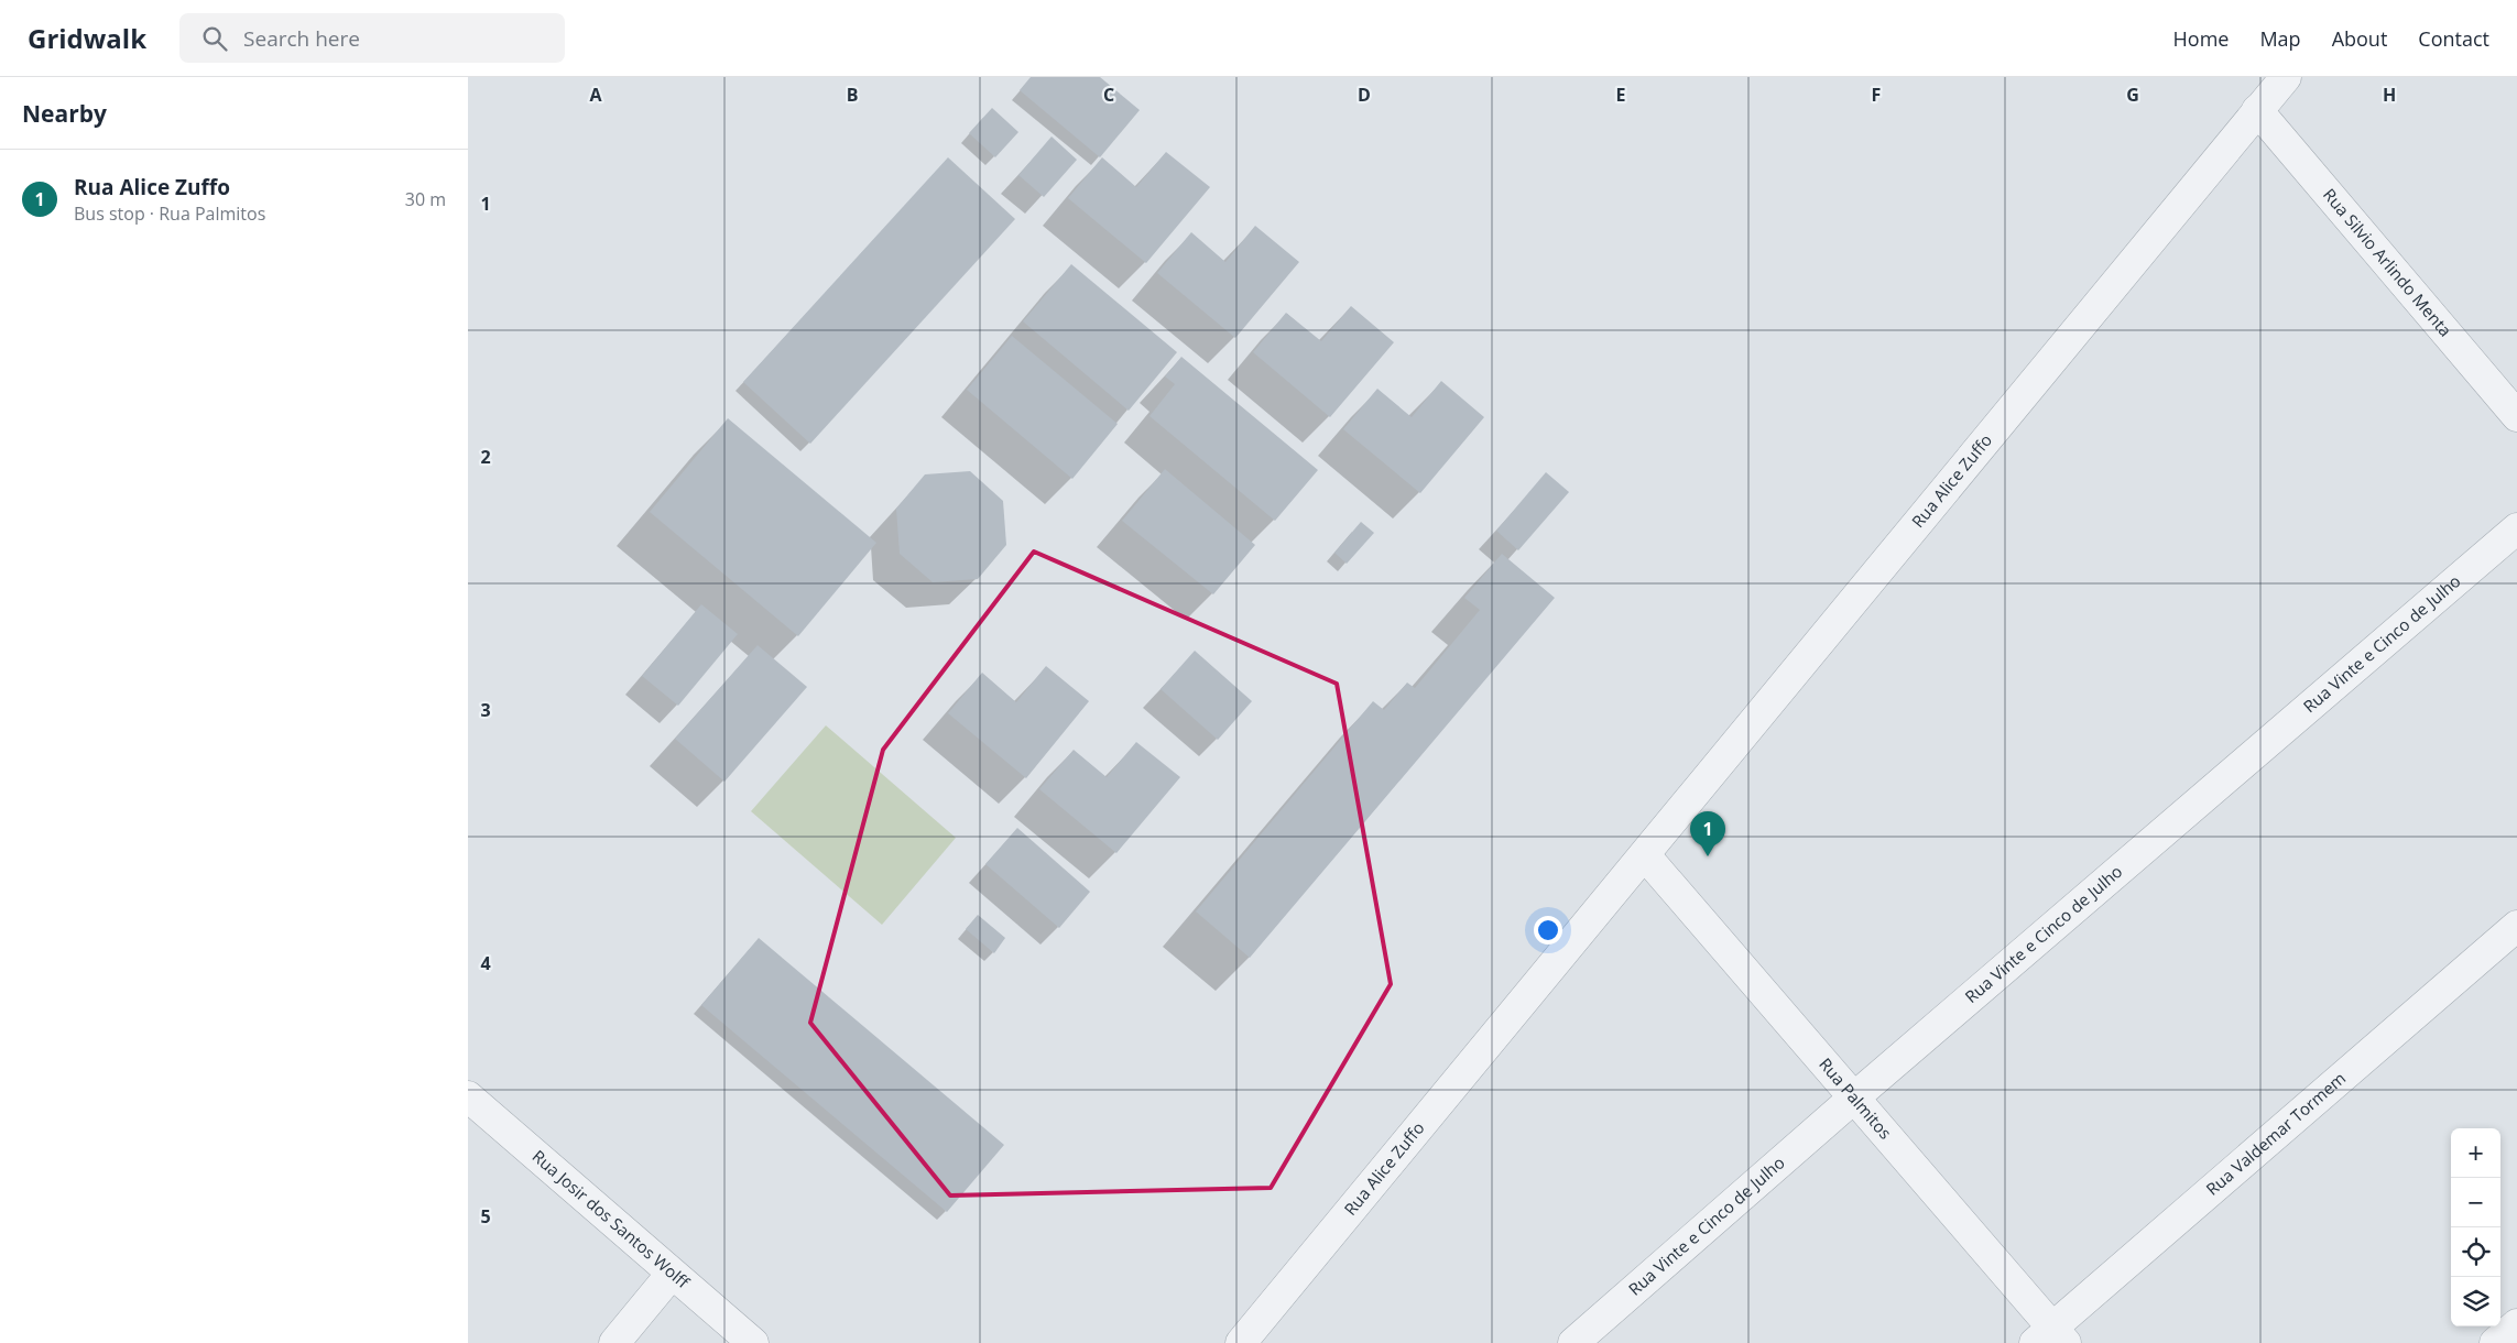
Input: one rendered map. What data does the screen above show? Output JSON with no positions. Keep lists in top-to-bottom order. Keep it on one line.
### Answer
{"streets":{"street":["Rua Silvio Arlindo Menta","Rua Alice Zuffo","Rua Vinte e Cinco de Julho","Rua Palmitos","Rua Valdemar Tormem","Rua Josir dos Santos Wolff"]},"crossings":[["Rua Silvio Arlindo Menta","Rua Alice Zuffo"],["Rua Alice Zuffo","Rua Palmitos"],["Rua Vinte e Cinco de Julho","Rua Palmitos"],["Rua Palmitos","Rua Valdemar Tormem"]],"page":{"header":"Gridwalk","search":"Search here","nav":["Home","Map","About","Contact"],"heading":"Nearby","list":[{"mark":"1","name":"Rua Alice Zuffo","note":"Bus stop · Rua Palmitos","value":"30 m"}],"pins":"1","map_buttons":["+","−"]},"grid":{"columns":["A","B","C","D","E","F","G","H"],"rows":["1","2","3","4","5"]}}
